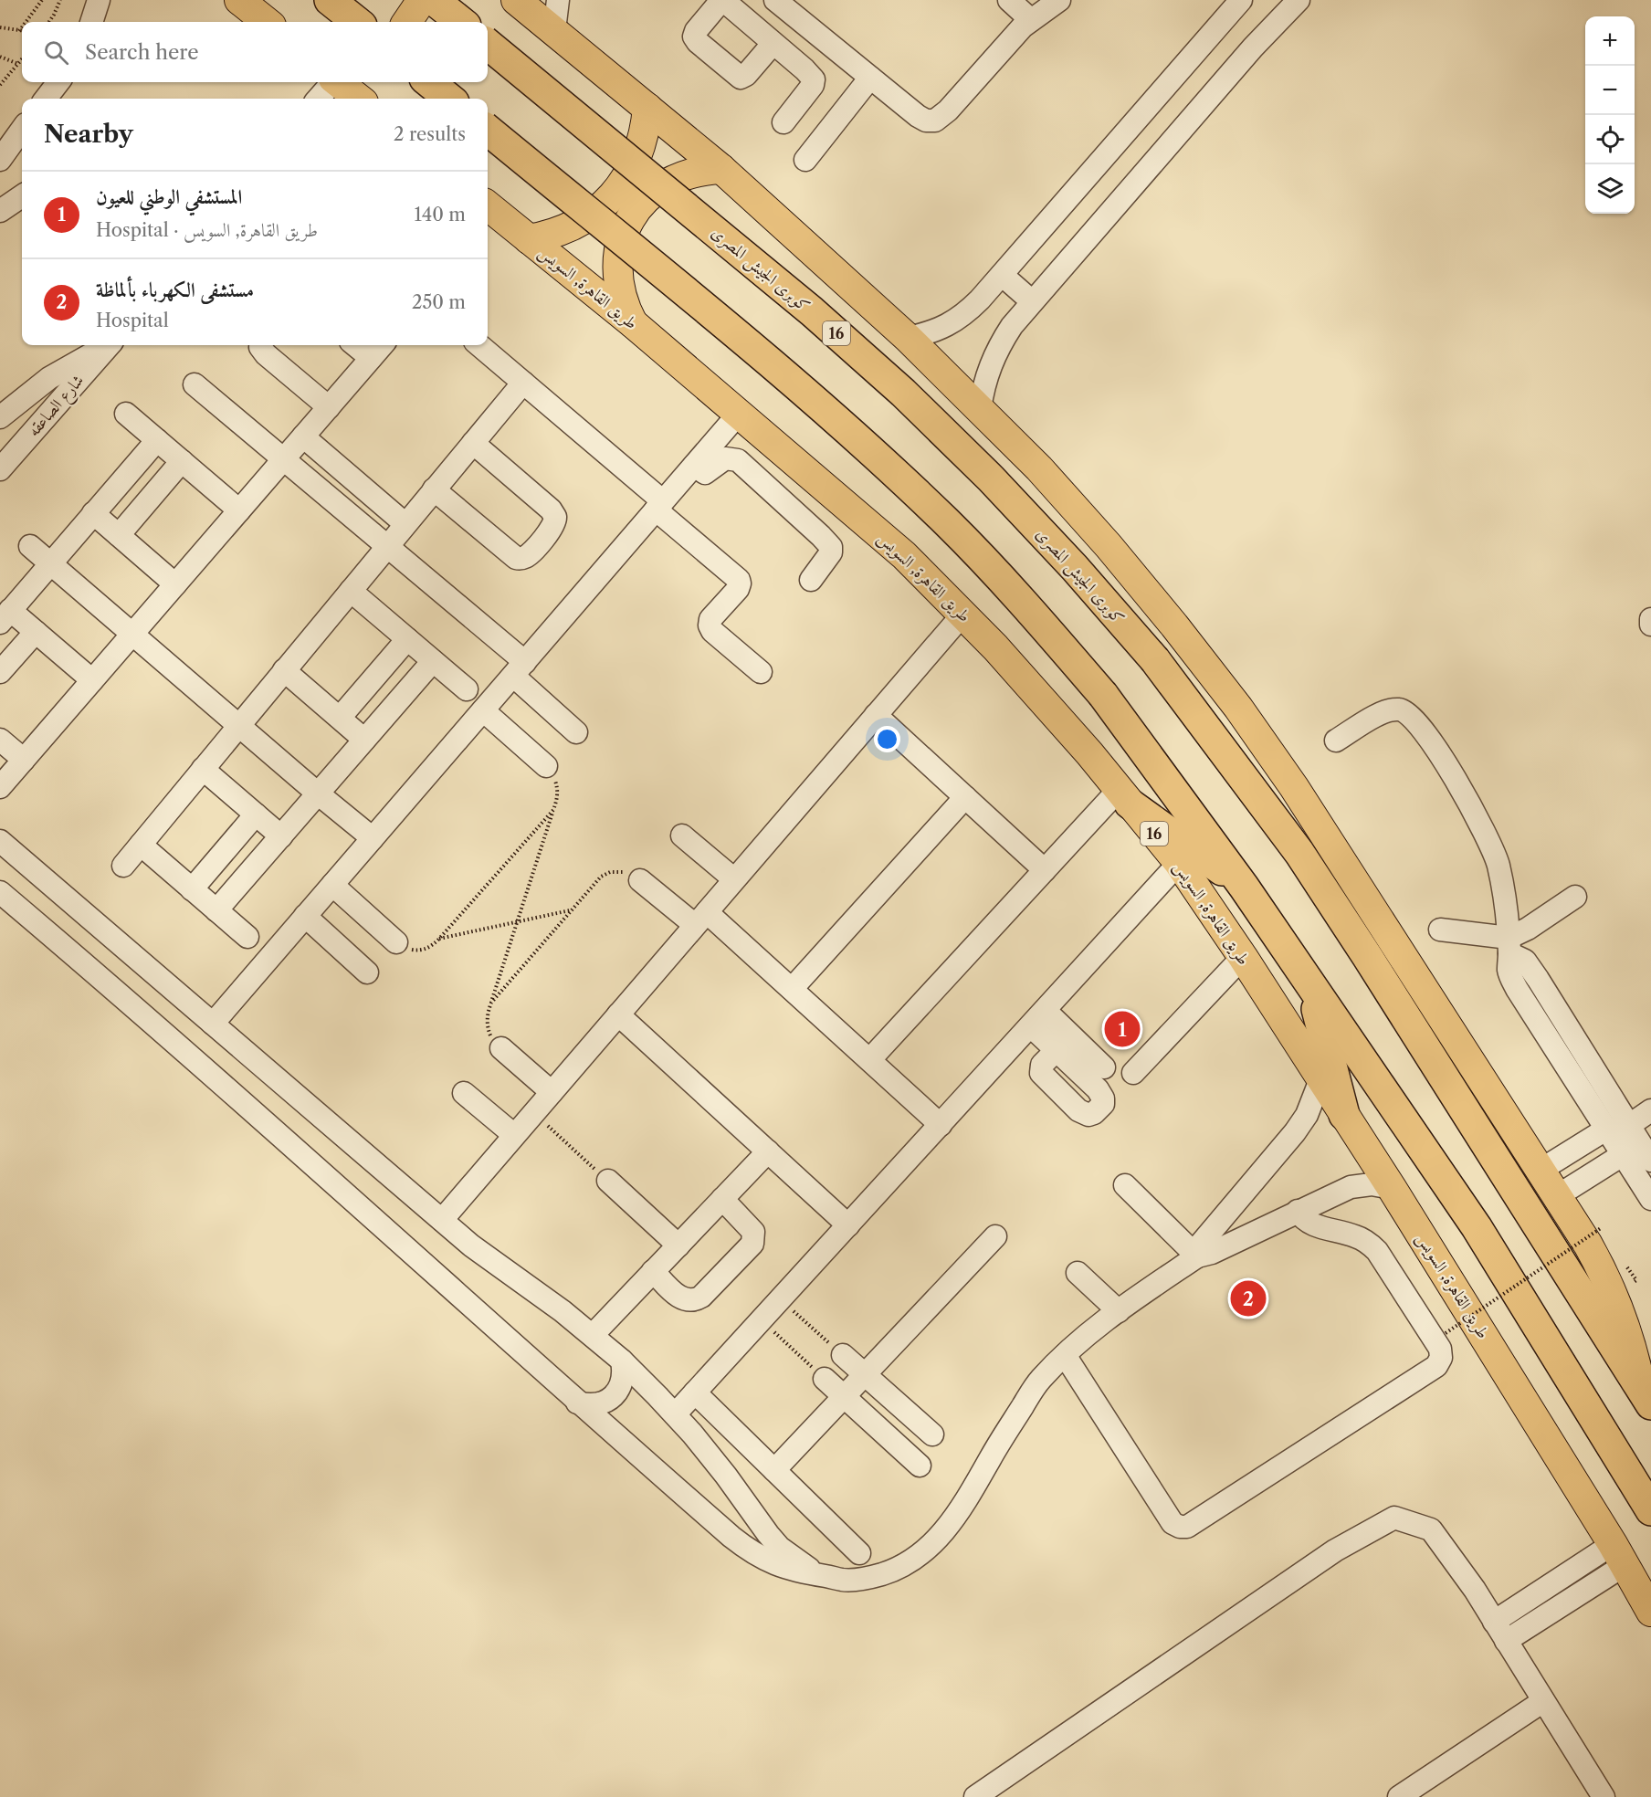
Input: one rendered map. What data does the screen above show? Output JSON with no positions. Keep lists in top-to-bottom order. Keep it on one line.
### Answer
{"streets":{"highway":["كوبرى الجيش المصرى","16"],"main road":["طريق القاهرة, السويس"],"street":["شارع الصاعقه"]},"crossings":[["كوبرى الجيش المصرى","16"],["طريق القاهرة, السويس","16"]],"page":{"map_buttons":["+","−"],"search":"Search here","heading":["Nearby","2 results"],"list":[{"mark":"1","name":"المستشفي الوطني للعيون","note":"Hospital · طريق القاهرة, السويس","value":"140 m"},{"mark":"2","name":"مستشفى الكهرباء بألماظة","note":"Hospital","value":"250 m"}],"pins":["1","2"]}}
